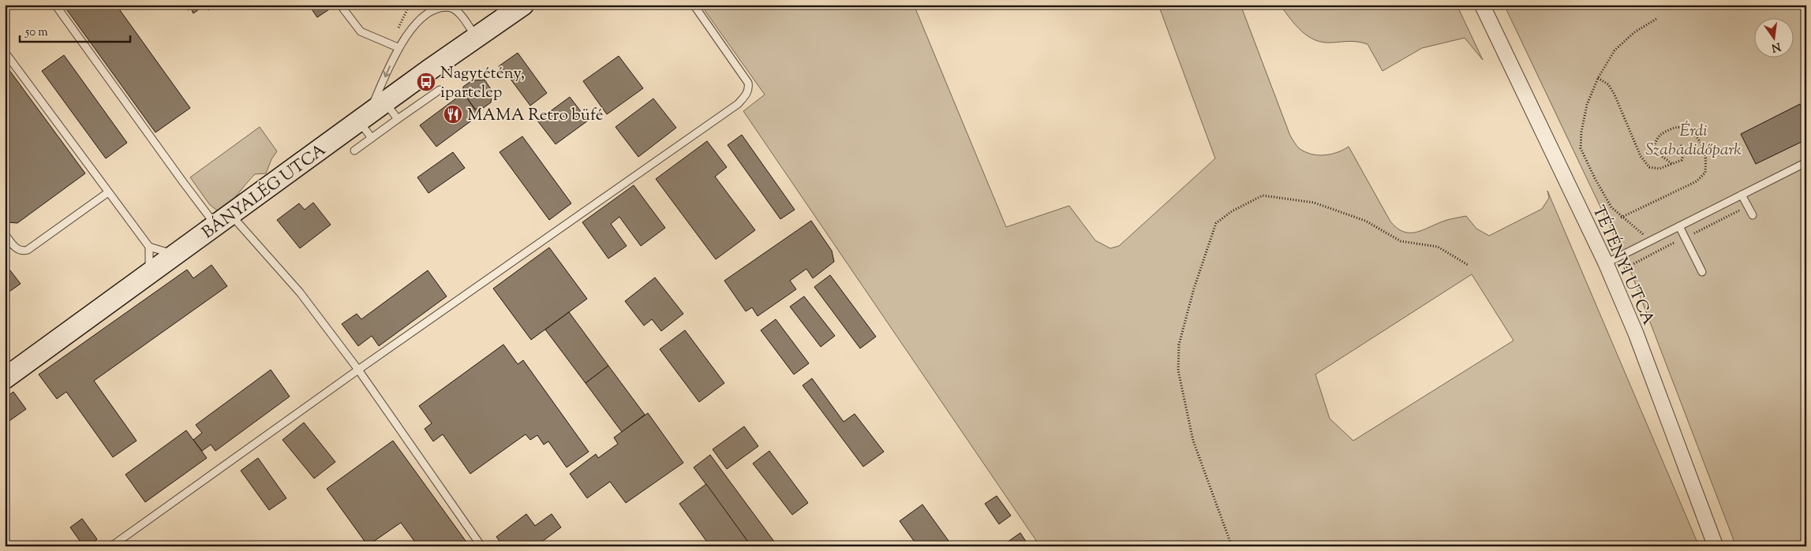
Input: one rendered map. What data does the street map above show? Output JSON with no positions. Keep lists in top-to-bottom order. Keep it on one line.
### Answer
{"streets":{"street":["BÁNYALÉG UTCA","TÉTÉNYI UTCA"]},"parks":["Érdi Szabadidőpark"],"places":{"bus stop":["Nagytétény, ipartelep"],"restaurant":["MAMA Retro büfé"]},"scale_bar":"50 m","north":"bottom"}
